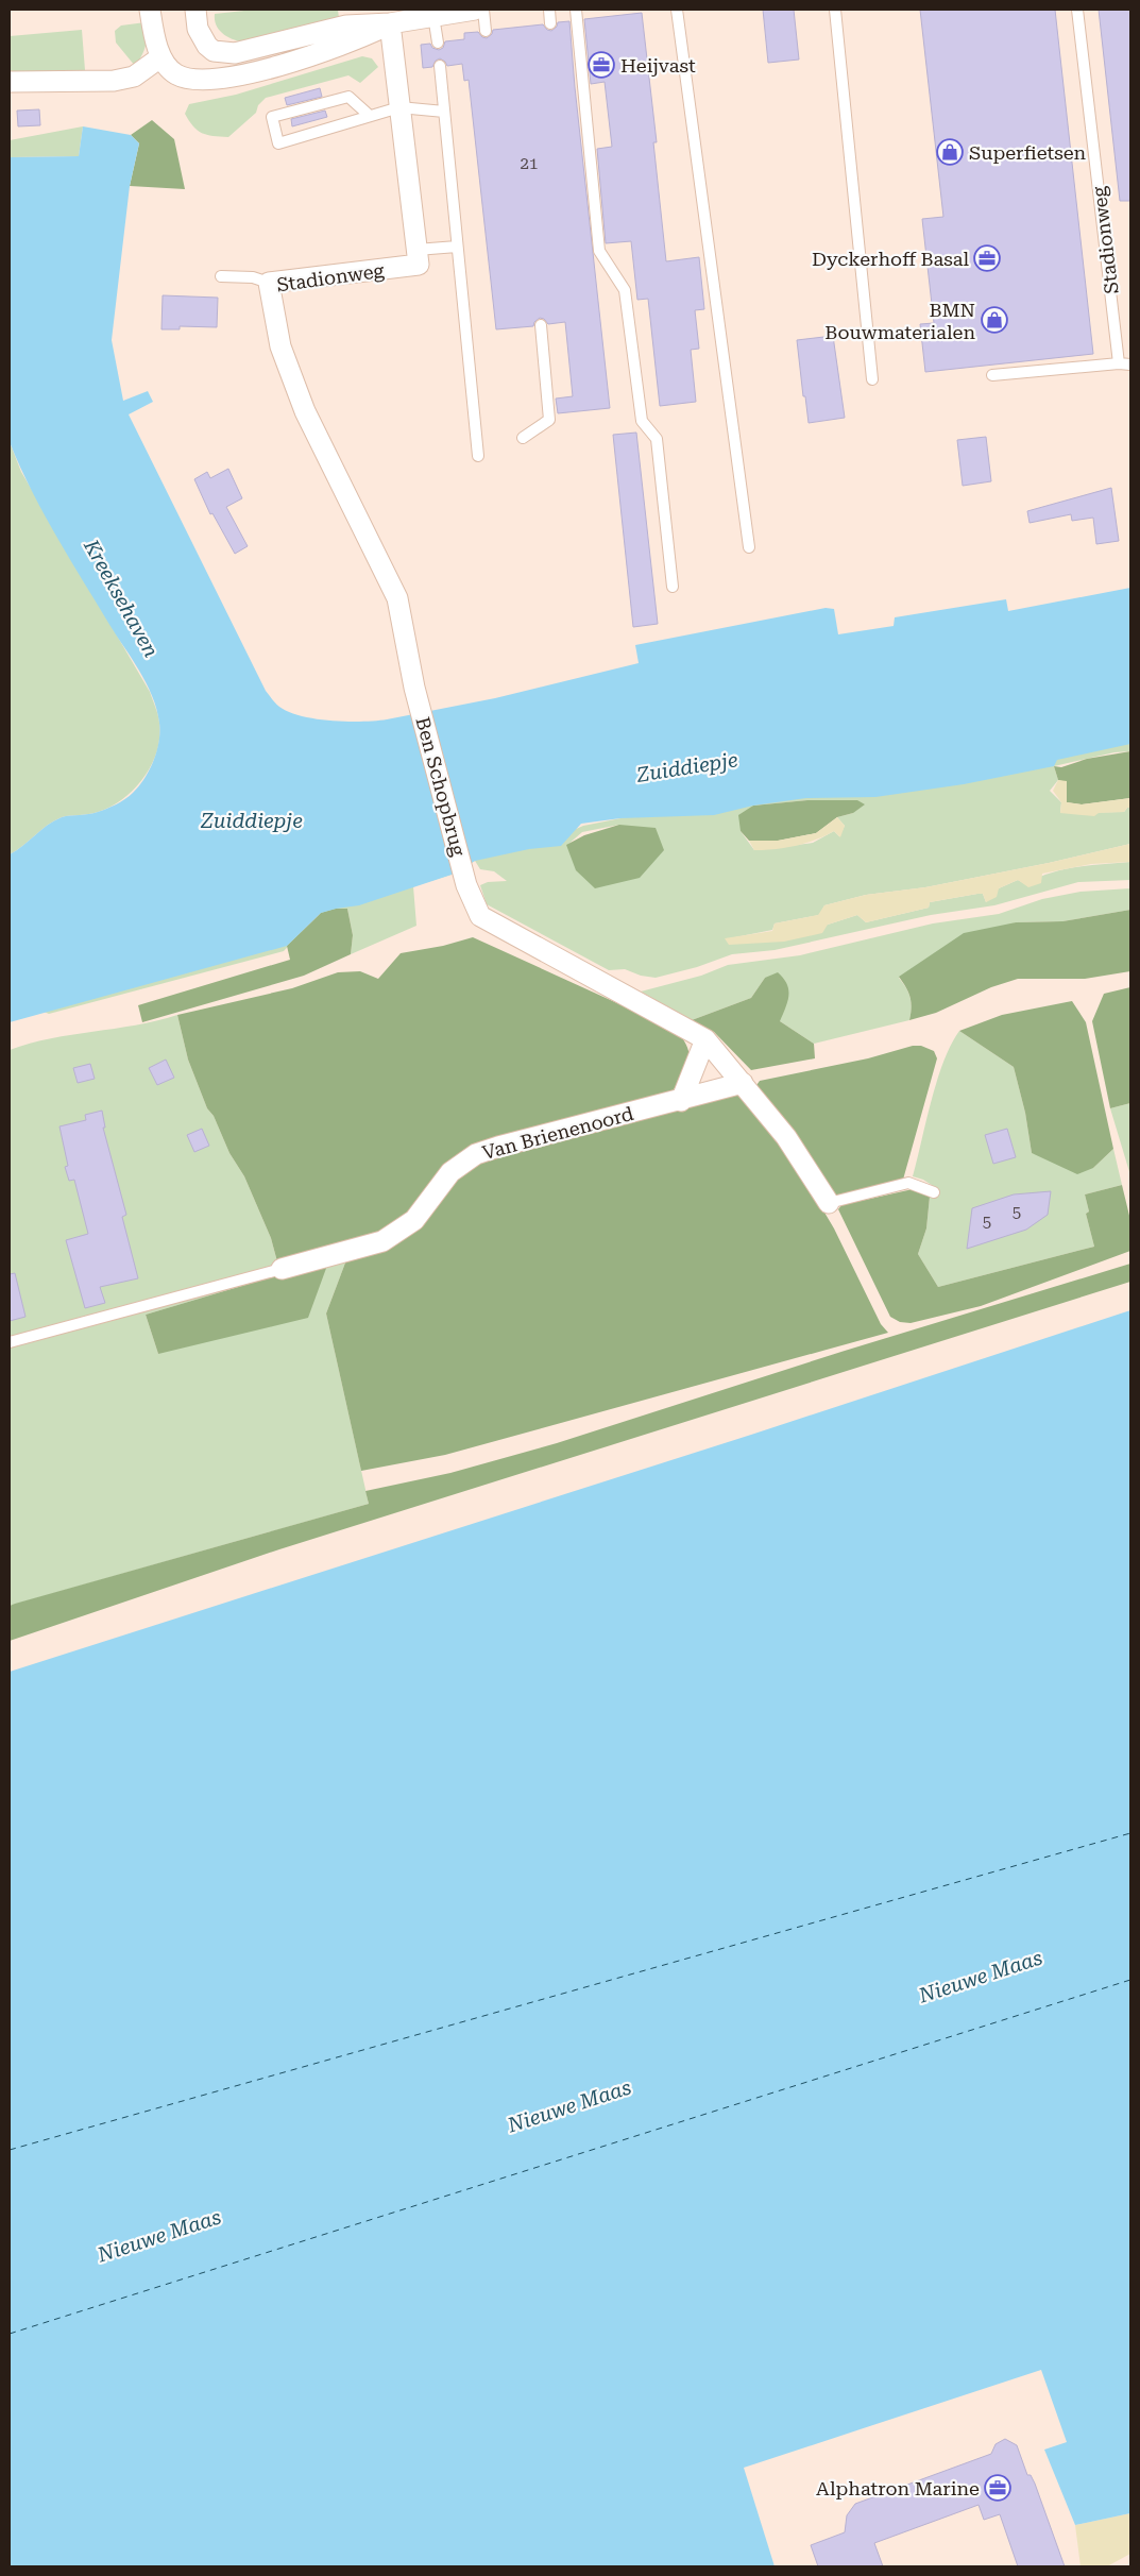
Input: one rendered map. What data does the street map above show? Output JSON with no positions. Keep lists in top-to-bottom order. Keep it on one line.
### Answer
{"streets":{"street":["Stadionweg","Ben Schopbrug","Van Brienenoord"]},"crossings":[["Stadionweg","Ben Schopbrug"]],"water":["Kreeksehaven","Zuiddiepje","Nieuwe Maas"],"places":{"office":["Heijvast","Dyckerhoff Basal","Alphatron Marine"],"shop":["Superfietsen","BMN Bouwmaterialen"]},"house_numbers":["21","5","5"]}
